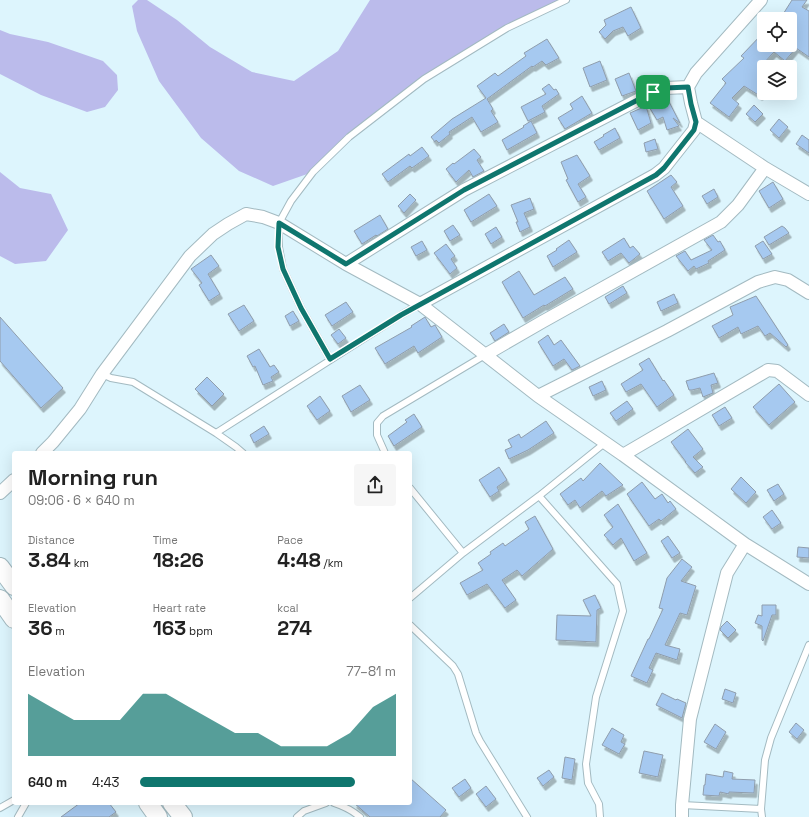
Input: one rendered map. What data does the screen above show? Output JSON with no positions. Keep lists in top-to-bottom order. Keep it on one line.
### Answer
{"page":{"heading":["Morning run","09:06 · 6 × 640 m"],"stats":[["Distance","3.84 km"],["Time","18:26"],["Pace","4:48 /km"],["Elevation","36 m"],["Heart rate","163 bpm"],["kcal","274"]],"chart":["Elevation","77–81 m"],"list":[{"name":"640 m","note":"4:43"}]}}
